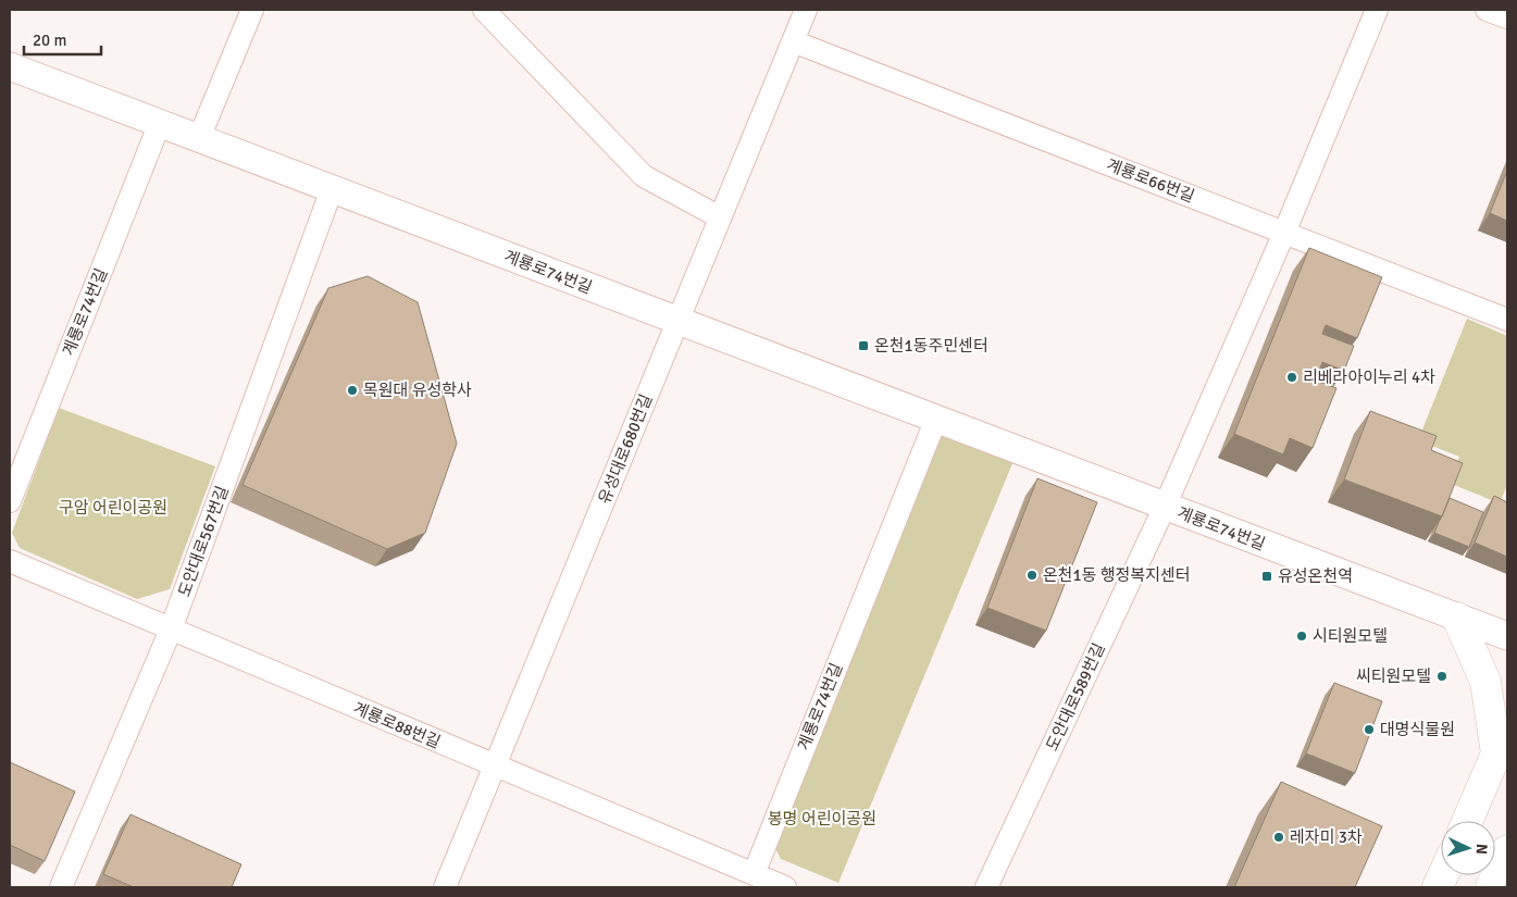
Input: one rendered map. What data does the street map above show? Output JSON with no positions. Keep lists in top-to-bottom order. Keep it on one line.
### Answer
{"streets":{"street":["계룡로66번길","계룡로74번길","유성대로680번길","도안대로567번길","도안대로589번길","계룡로88번길"]},"crossings":[["계룡로66번길","유성대로680번길"],["계룡로66번길","도안대로589번길"],["계룡로74번길","유성대로680번길"],["계룡로74번길","도안대로567번길"],["계룡로74번길","도안대로589번길"],["계룡로74번길","계룡로88번길"],["유성대로680번길","계룡로88번길"],["도안대로567번길","계룡로88번길"]],"parks":["구암 어린이공원","봉명 어린이공원"],"places":{"transit":["온천1동주민센터","유성온천역"],"other":["리베라아이누리 4차","목원대 유성학사","온천1동 행정복지센터","시티원모텔","씨티원모텔","대명식물원","레자미 3차"]},"scale_bar":"20 m","north":"right"}
